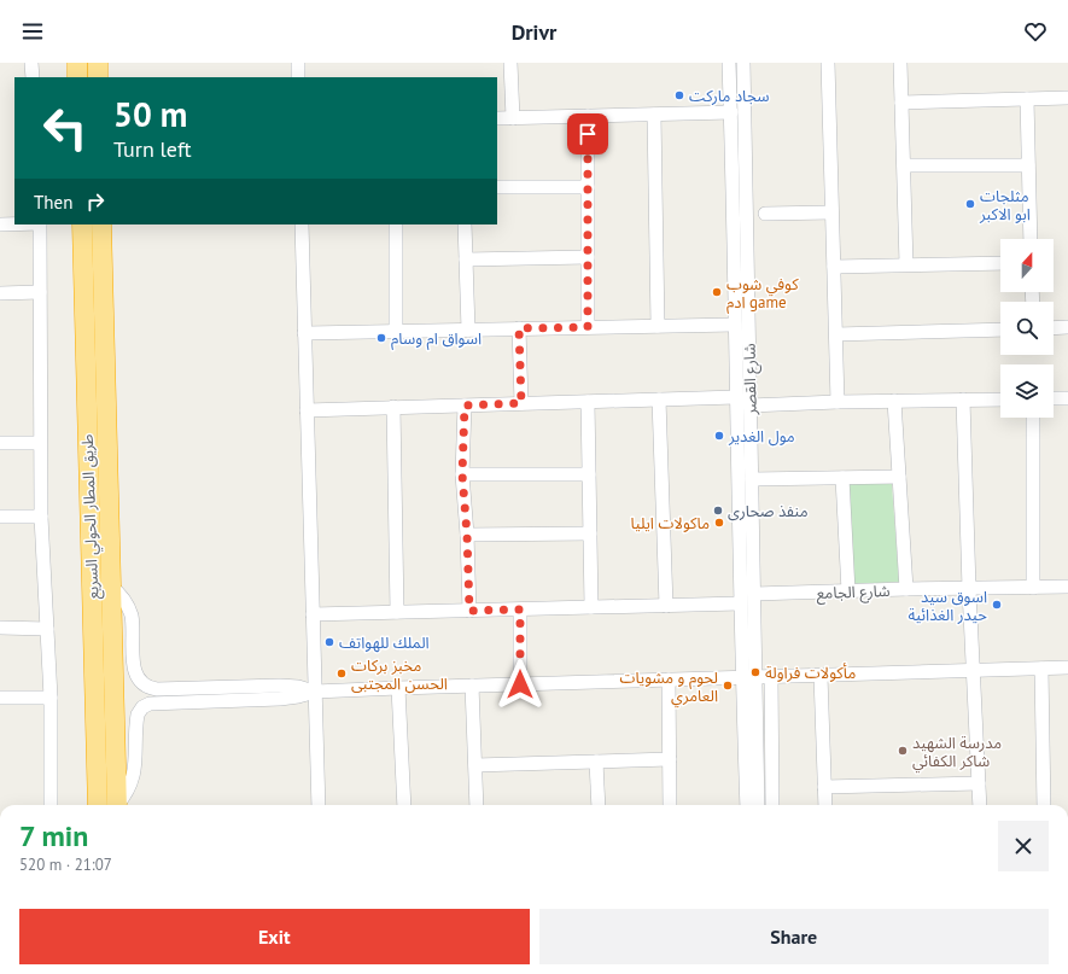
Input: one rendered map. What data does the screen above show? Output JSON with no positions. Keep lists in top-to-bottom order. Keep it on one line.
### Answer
{"streets":{"highway":["طريق المطار الحولي السريع"],"street":["شارع القصر","شارع الجامع"]},"crossings":[["شارع القصر","شارع الجامع"]],"places":["سجاد ماركت","مثلجات ابو الاكبر","كوفي شوب ادم game","اسواق ام وسام","مول الغدير","منفذ صحارى","ماكولات ايليا","اسوق سيد حيدر الغذائية","الملك للهواتف","مأكولات فراولة","مخبز بركات الحسن المجتبى","لحوم و مشويات العامري","مدرسة الشهيد شاكر الكفائي"],"north":"top","page":{"header":"Drivr","turn":["50 m","Turn left"],"then":"Then","heading":["7 min","520 m · 21:07"],"buttons":["Exit","Share"]}}
